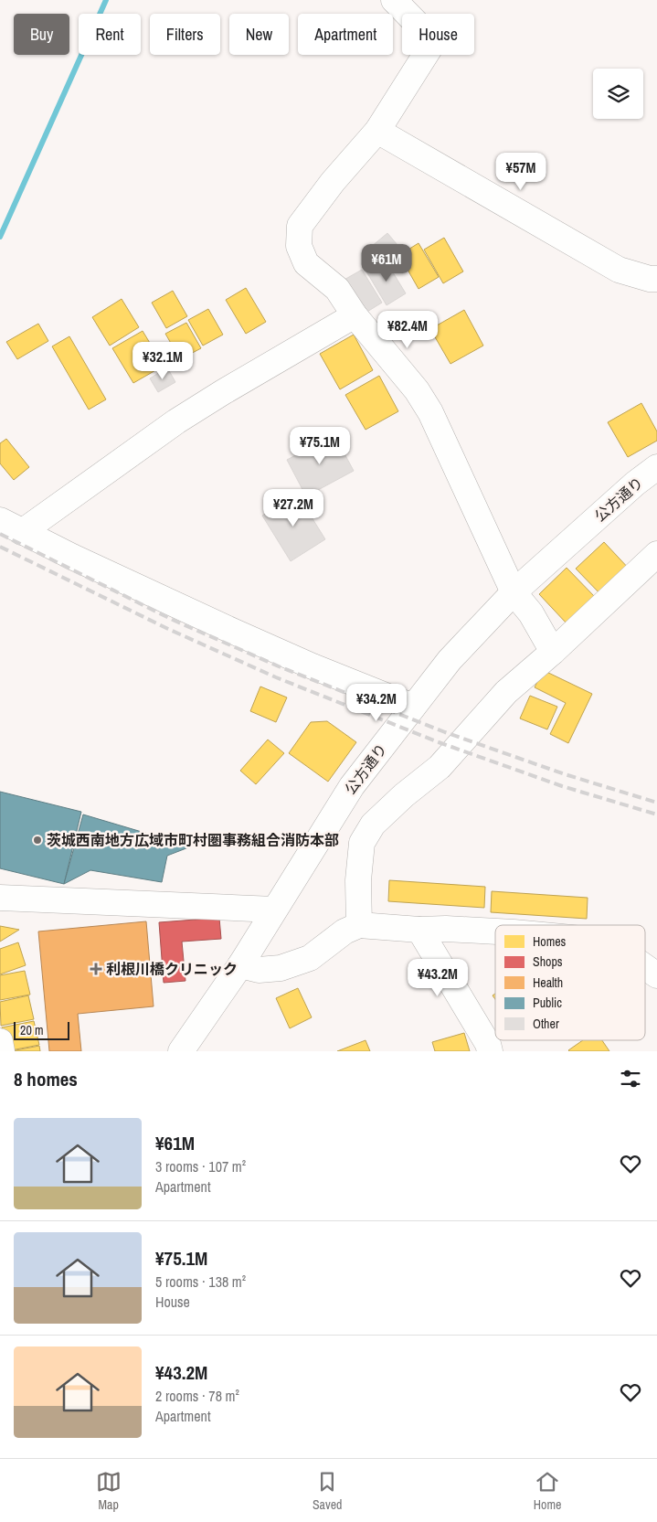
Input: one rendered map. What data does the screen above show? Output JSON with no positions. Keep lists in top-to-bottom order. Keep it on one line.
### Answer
{"streets":{"street":["公方通り"]},"places":{"other":["茨城西南地方広域市町村圏事務組合消防本部"],"health":["利根川橋クリニック"]},"legend":["Homes","Shops","Health","Public","Other"],"scale_bar":"20 m","page":{"chip":["Buy","Rent","Filters","New","Apartment","House"],"price":["¥57M","¥61M","¥82.4M","¥32.1M","¥75.1M","¥27.2M","¥34.2M","¥43.2M"],"scale":"20 m","heading":"8 homes","list":[{"name":"¥61M","note":"3 rooms · 107 m² · Apartment"},{"name":"¥75.1M","note":"5 rooms · 138 m² · House"},{"name":"¥43.2M","note":"2 rooms · 78 m² · Apartment"}],"tabs":["Map","Saved","Home"]}}
